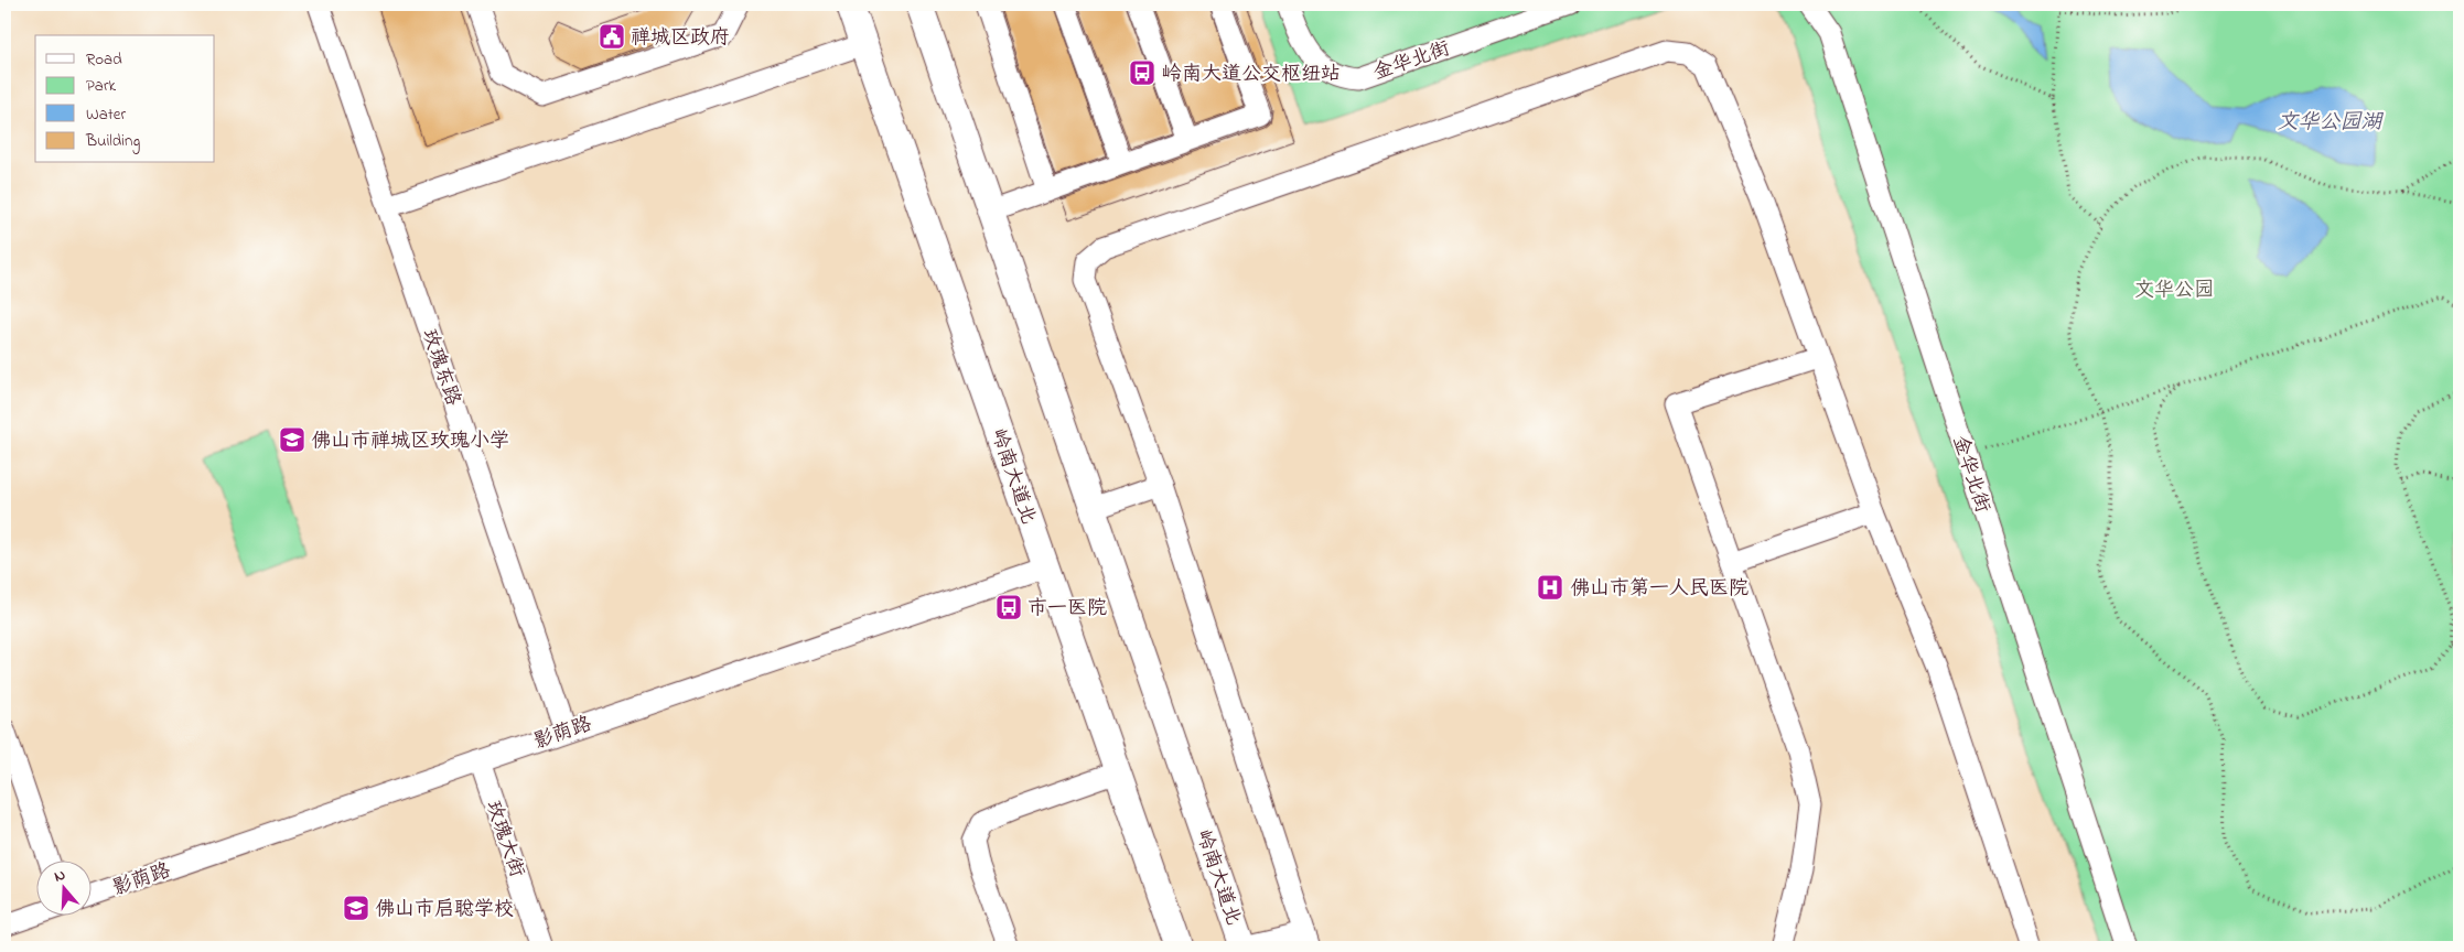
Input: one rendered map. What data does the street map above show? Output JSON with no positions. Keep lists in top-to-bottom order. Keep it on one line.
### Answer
{"streets":{"main road":["岭南大道北"],"street":["金华北街","玫瑰东路","影荫路","玫瑰大街"]},"crossings":[["玫瑰东路","影荫路"],["岭南大道北","影荫路"],["影荫路","玫瑰大街"]],"water":["文华公园湖"],"parks":["文华公园"],"places":{"public building":["禅城区政府"],"bus stop":["岭南大道公交枢纽站","市一医院"],"school or university":["佛山市禅城区玫瑰小学","佛山市启聪学校"],"hospital":["佛山市第一人民医院"]},"legend":["Road","Park","Water","Building"],"north":"top"}
